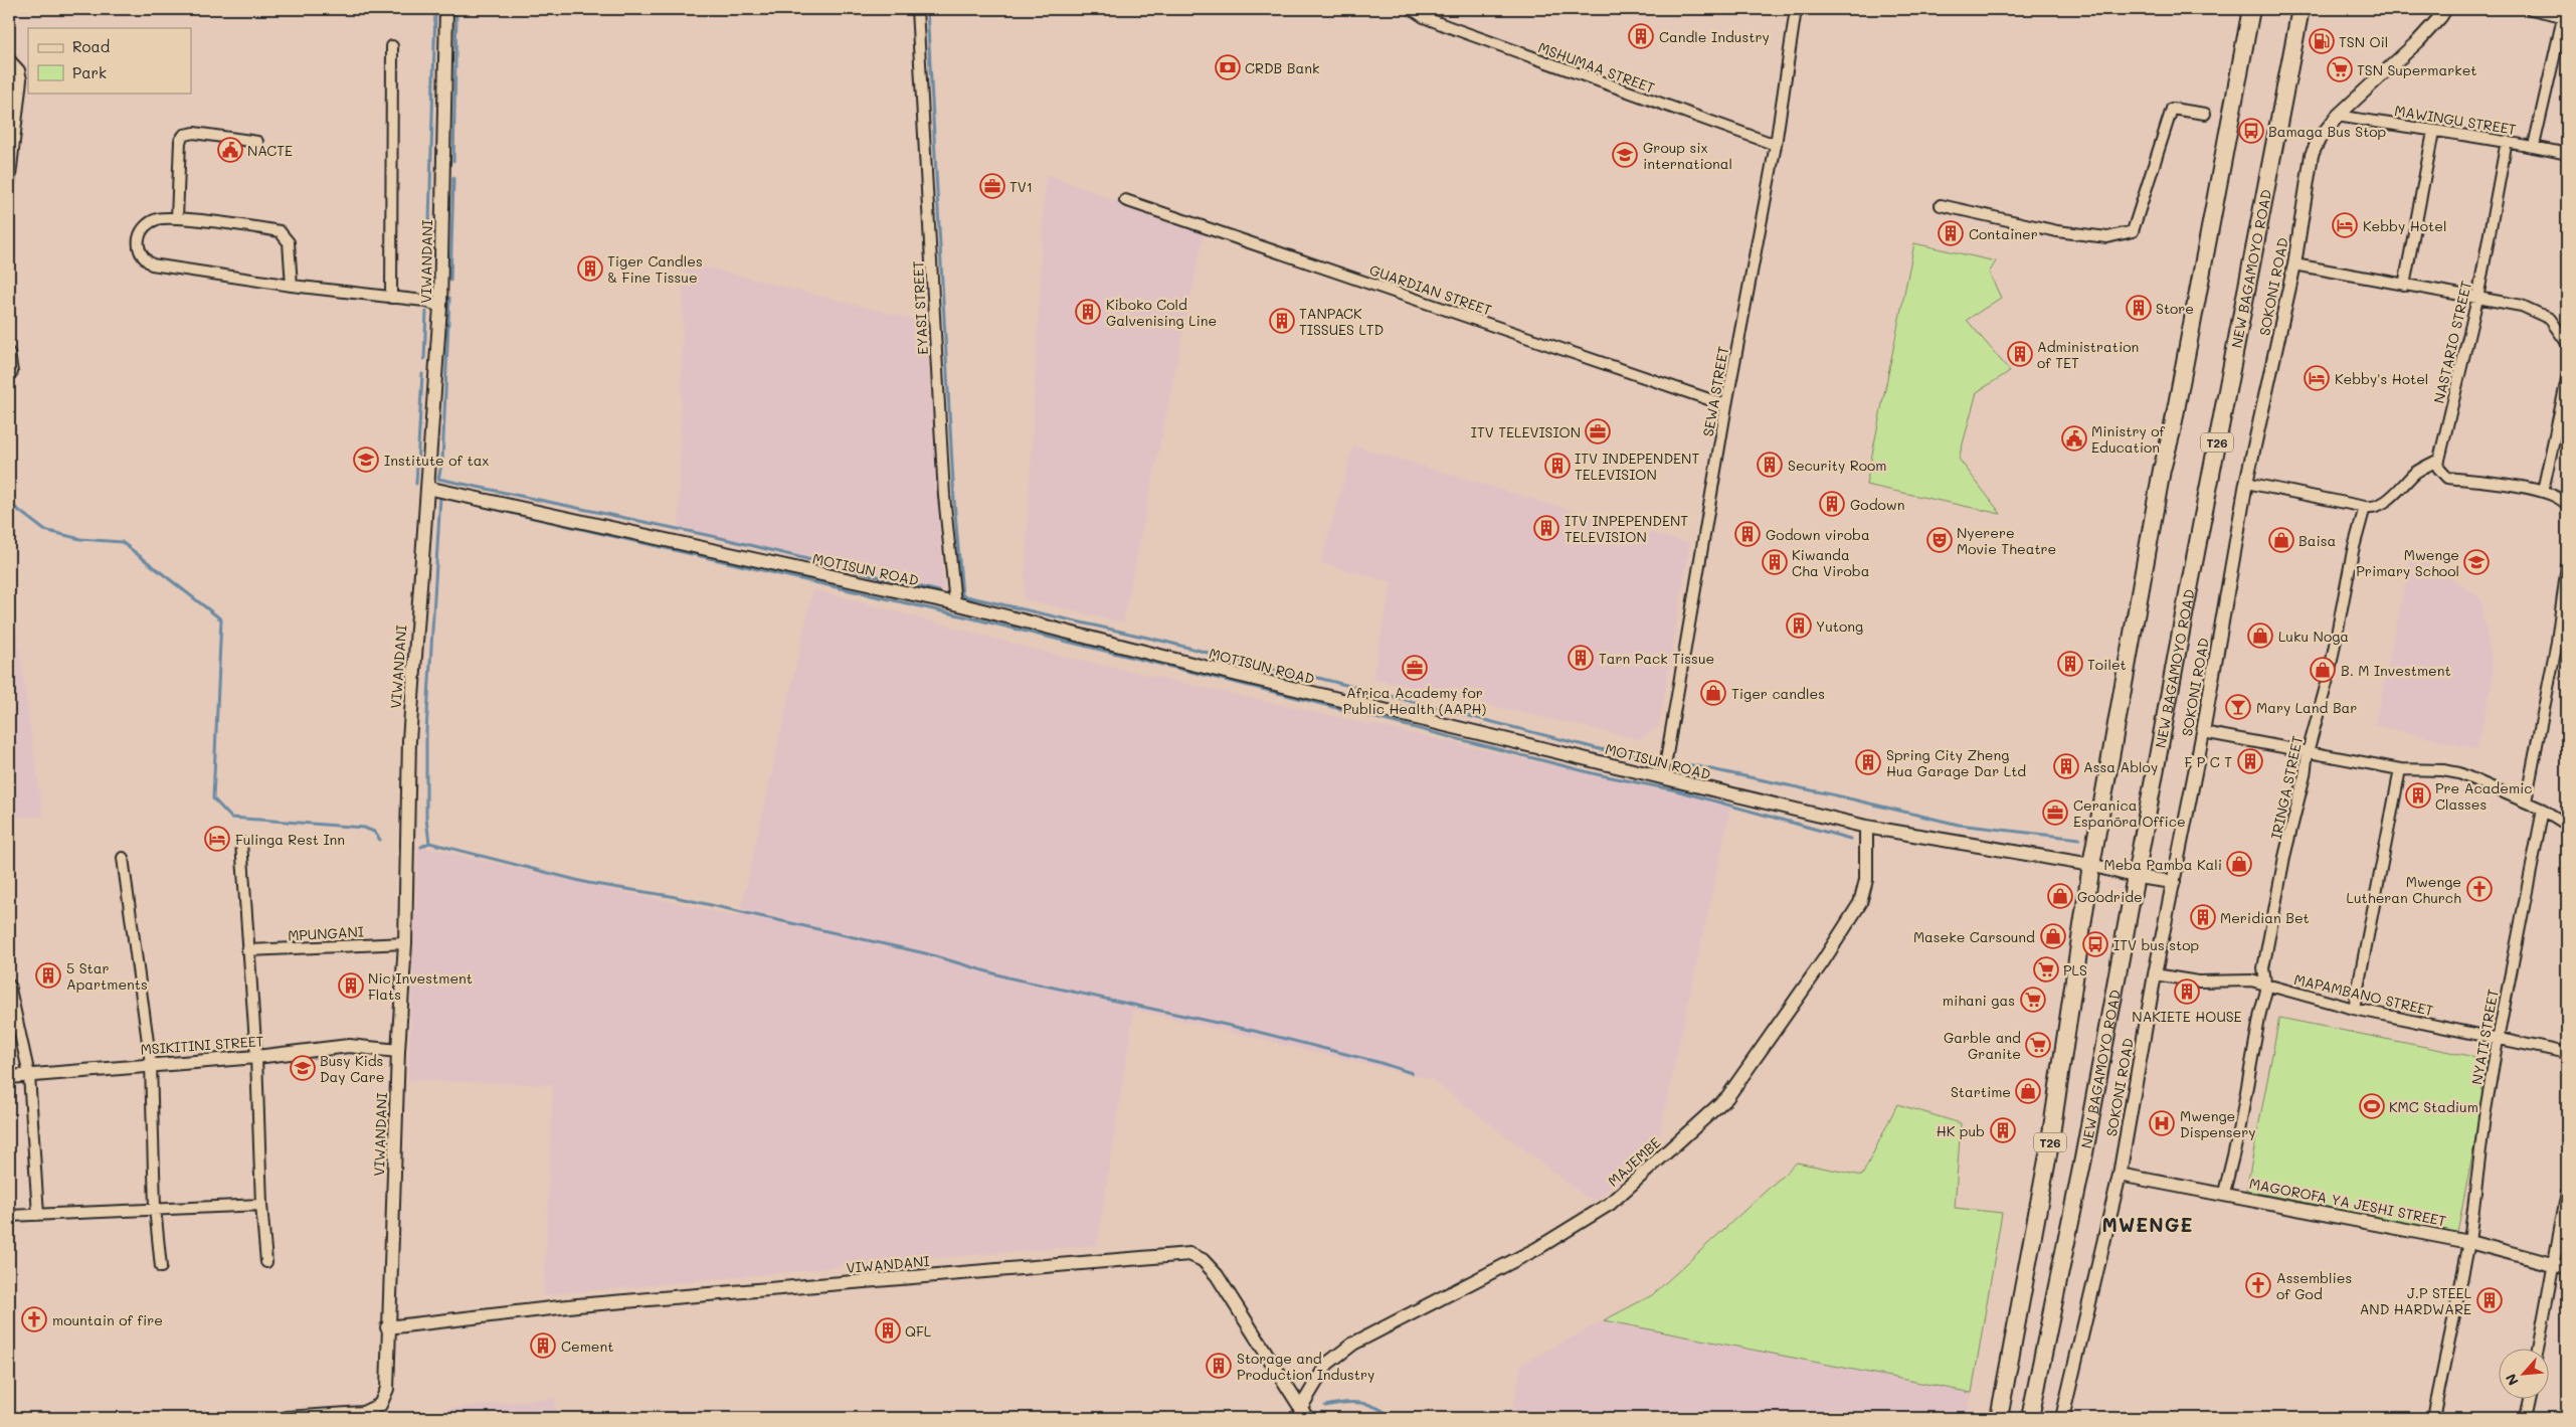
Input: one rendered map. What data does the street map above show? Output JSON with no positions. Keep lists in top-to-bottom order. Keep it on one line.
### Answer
{"streets":{"highway":["NEW BAGAMOYO ROAD","T26"],"street":["MSHUMAA STREET","MAWINGU STREET","VIWANDANI","SOKONI ROAD","GUARDIAN STREET","EYASI STREET","NASTARIO STREET","SEWA STREET","MOTISUN ROAD","IRINGA STREET","MPUNGANI","MAPAMBANO STREET","NYATI STREET","MSIKITINI STREET","MAJEMBE","MAGOROFA YA JESHI STREET"]},"crossings":[["MSHUMAA STREET","SEWA STREET"],["MAWINGU STREET","SOKONI ROAD"],["MAWINGU STREET","NASTARIO STREET"],["VIWANDANI","MOTISUN ROAD"],["VIWANDANI","MPUNGANI"],["VIWANDANI","MSIKITINI STREET"],["VIWANDANI","MAJEMBE"],["NEW BAGAMOYO ROAD","MOTISUN ROAD"],["SOKONI ROAD","MOTISUN ROAD"],["SOKONI ROAD","MAPAMBANO STREET"],["SOKONI ROAD","MAGOROFA YA JESHI STREET"],["GUARDIAN STREET","SEWA STREET"],["EYASI STREET","MOTISUN ROAD"],["SEWA STREET","MOTISUN ROAD"],["T26","MOTISUN ROAD"],["MOTISUN ROAD","MAJEMBE"],["IRINGA STREET","MAPAMBANO STREET"],["IRINGA STREET","MAGOROFA YA JESHI STREET"],["MAPAMBANO STREET","NYATI STREET"],["NYATI STREET","MAGOROFA YA JESHI STREET"]],"districts":["MWENGE"],"places":{"building":["Candle Industry","Container","Tiger Candles & Fine Tissue","Store","Kiboko Cold Galvenising Line","TANPACK TISSUES LTD","Administration of TET","Security Room","ITV INDEPENDENT TELEVISION","Godown","ITV INPEPENDENT TELEVISION","Godown viroba","Kiwanda Cha Viroba","Yutong","Tarn Pack Tissue","Toilet","F P C T","Spring City Zheng Hua Garage Dar Ltd","Assa Abloy","Pre Academic Classes","Meridian Bet","5 Star Apartments","Nic Investment Flats","NAKIETE HOUSE","HK pub","J.P STEEL AND HARDWARE","QFL","Cement","Storage and Production Industry"],"fuel station":["TSN Oil"],"bank":["CRDB Bank"],"supermarket":["TSN Supermarket","PLS","mihani gas","Garble and Granite"],"bus stop":["Bamaga Bus Stop","ITV bus stop"],"public building":["NACTE","Ministry of Education"],"school or university":["Group six international","Institute of tax","Mwenge Primary School","Busy Kids Day Care"],"office":["TV1","ITV TELEVISION","Africa Academy for Public Health (AAPH)","Ceranica Espanõra Office"],"hotel":["Kebby Hotel","Kebby's Hotel","Fulinga Rest Inn"],"theatre":["Nyerere Movie Theatre"],"shop":["Baisa","Luku Noga","B. M Investment","Tiger candles","Meba Pamba Kali","Goodride","Maseke Carsound","Startime"],"bar":["Mary Land Bar"],"church":["Mwenge Lutheran Church","Assemblies of God","mountain of fire"],"sports":["KMC Stadium"],"hospital":["Mwenge Dispensery"]},"legend":["Road","Park"],"north":"bottom left"}
